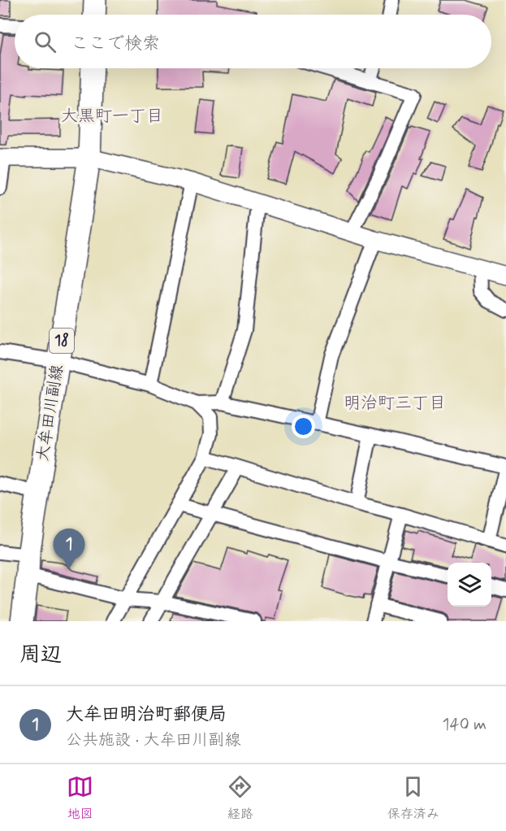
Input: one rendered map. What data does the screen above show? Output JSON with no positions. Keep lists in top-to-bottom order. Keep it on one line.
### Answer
{"streets":{"main road":["18","大牟田川副線"]},"districts":["大黒町一丁目","明治町三丁目"],"page":{"search":"ここで検索","pins":"1","heading":"周辺","list":[{"mark":"1","name":"大牟田明治町郵便局","note":"公共施設 · 大牟田川副線","value":"140 m"}],"nav":["地図","経路","保存済み"]}}
